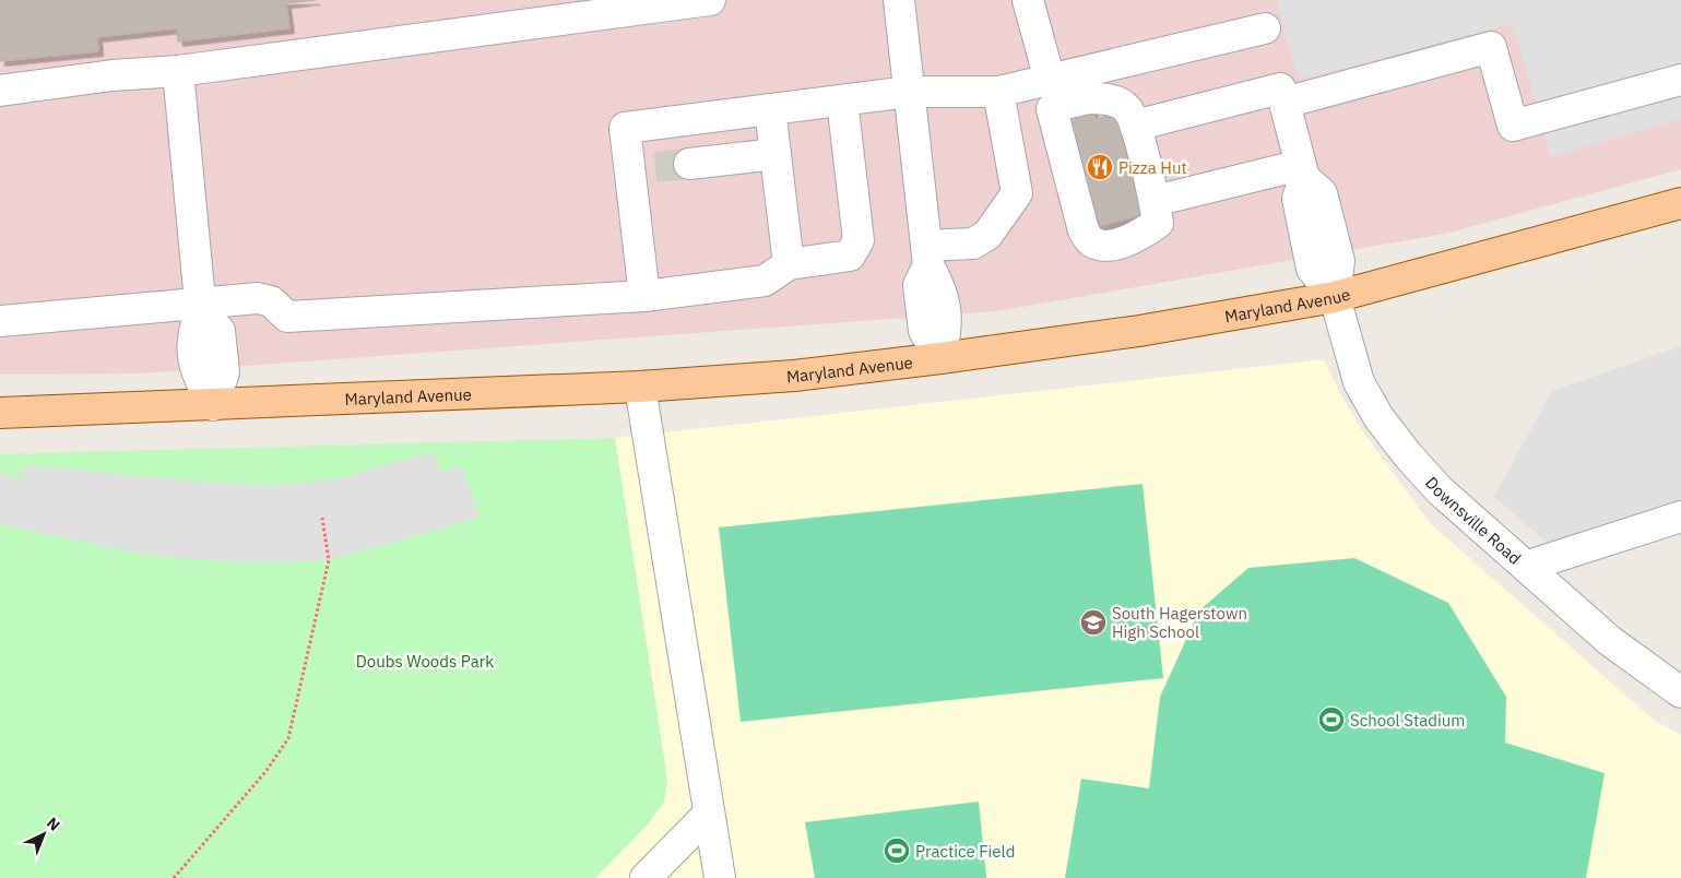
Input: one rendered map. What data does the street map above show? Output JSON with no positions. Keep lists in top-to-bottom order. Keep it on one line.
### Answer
{"streets":{"main road":["Maryland Avenue"],"street":["Downsville Road"]},"crossings":[["Maryland Avenue","Downsville Road"]],"parks":["Doubs Woods Park"],"places":{"restaurant":["Pizza Hut"],"school or university":["South Hagerstown High School"],"sports":["School Stadium","Practice Field"]},"north":"top right"}
